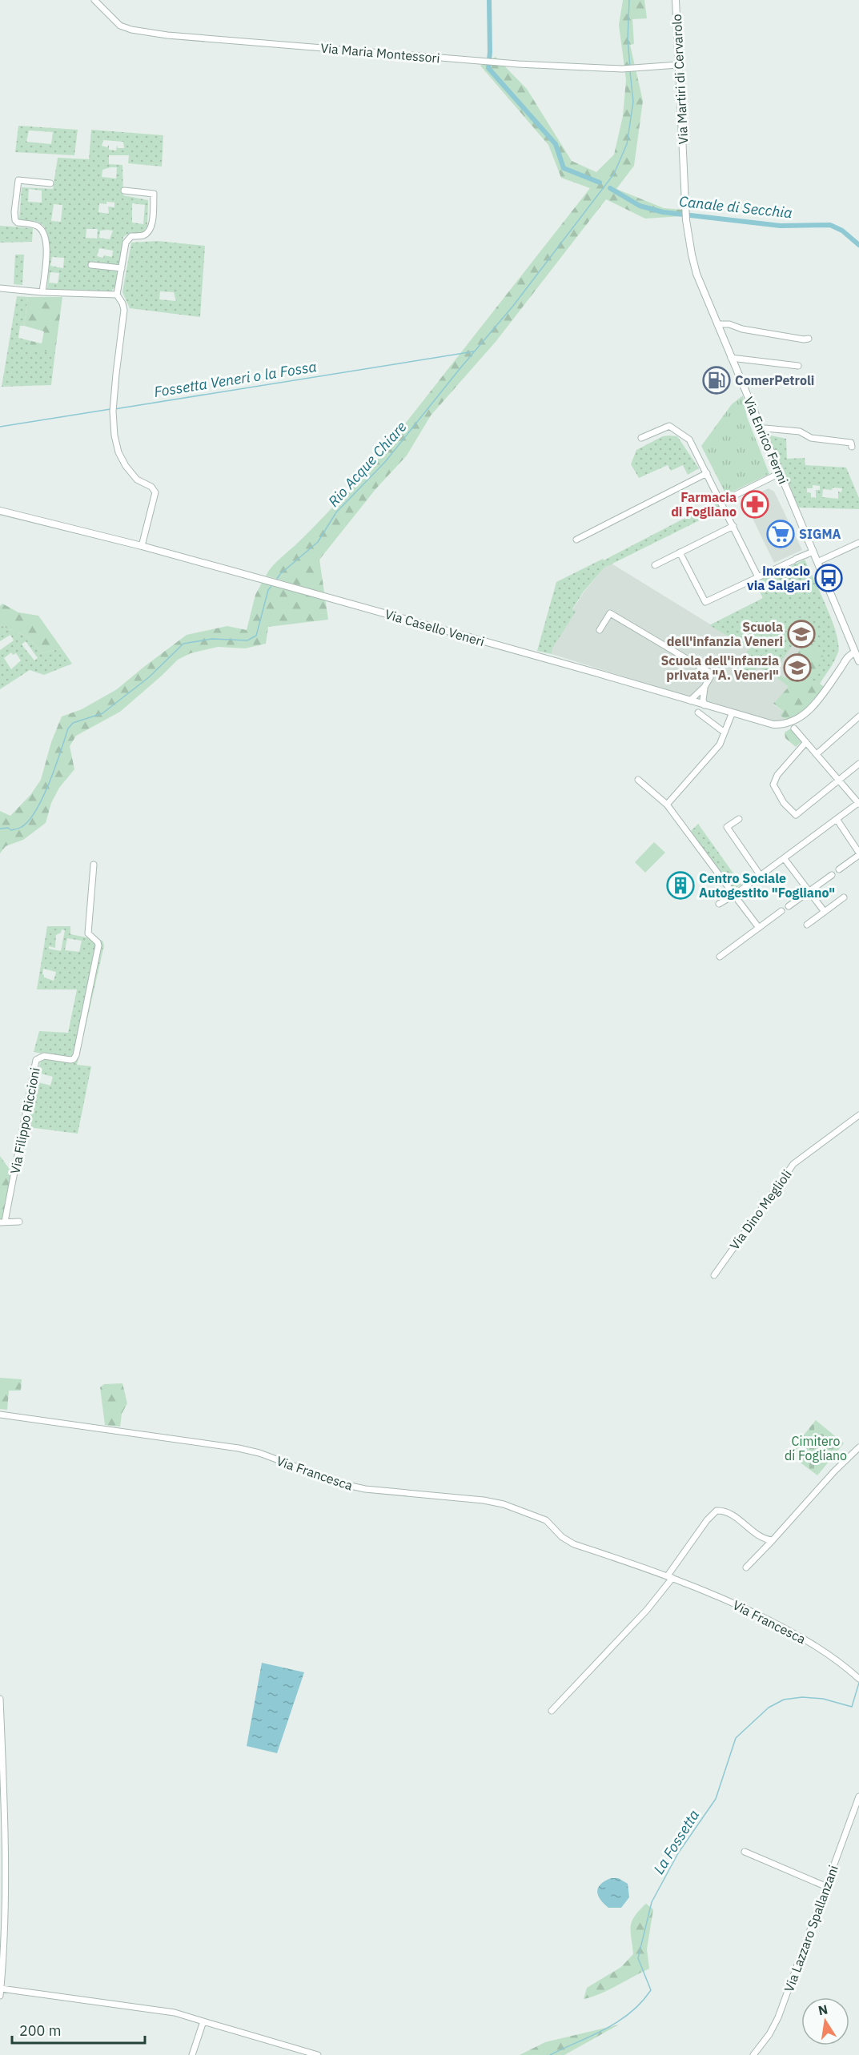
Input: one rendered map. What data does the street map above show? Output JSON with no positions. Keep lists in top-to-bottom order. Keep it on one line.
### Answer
{"streets":{"street":["Via Maria Montessori","Via Martiri di Cervarolo","Via Enrico Fermi","Via Casello Veneri","Via Filippo Riccioni","Via Dino Meglioli","Via Francesca","Via Lazzaro Spallanzani"]},"crossings":[["Via Maria Montessori","Via Martiri di Cervarolo"],["Via Martiri di Cervarolo","Via Enrico Fermi"],["Via Enrico Fermi","Via Casello Veneri"]],"water":["Canale di Secchia","Fossetta Veneri o la Fossa","Rio Acque Chiare","La Fossetta"],"parks":["Cimitero di Fogliano"],"places":{"fuel station":["ComerPetroli"],"pharmacy":["Farmacia di Fogliano"],"supermarket":["SIGMA"],"bus stop":["incrocio via Salgari"],"school or university":["Scuola dell'infanzia Veneri","Scuola dell'infanzia privata \"A. Veneri\""],"building":["Centro Sociale Autogestito \"Fogliano\""]},"scale_bar":"200 m","north":"top"}
